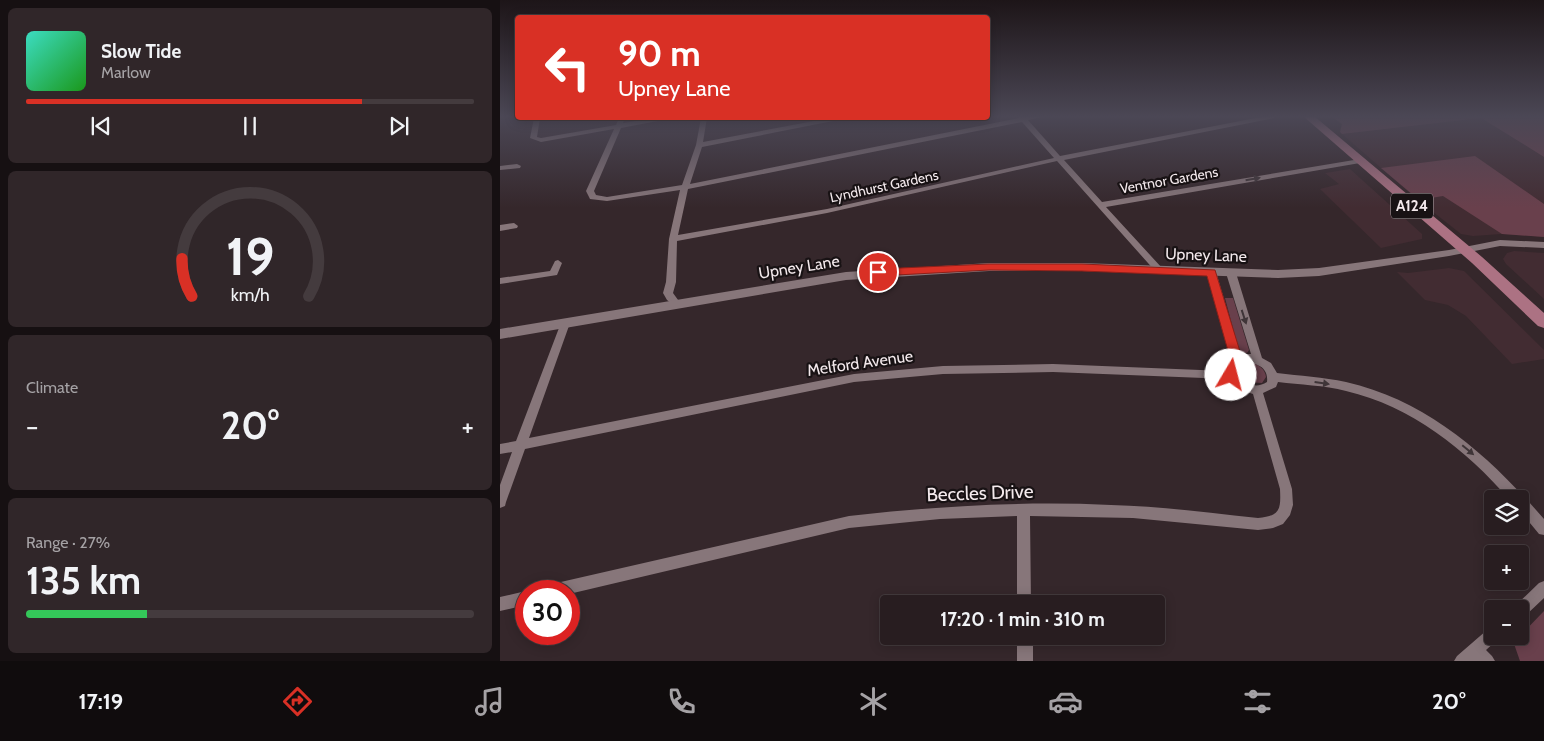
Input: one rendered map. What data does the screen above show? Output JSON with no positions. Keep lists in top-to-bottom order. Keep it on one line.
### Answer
{"streets":{"main road":["A124"],"street":["Ventnor Gardens","Lyndhurst Gardens","Upney Lane","Melford Avenue","Beccles Drive"]},"crossings":[["Ventnor Gardens","A124"],["A124","Upney Lane"],["Melford Avenue","Beccles Drive"]],"one_way":["Ventnor Gardens"],"page":{"turn":["90 m","Upney Lane"],"song":["Slow Tide","Marlow"],"tile":["Climate",["Range · 27%","135 km"]],"heat":["−","20°","+"],"map_buttons":["+","−"],"limit":"30","trip":"17:20 · 1 min · 310 m","tabs":["17:19","20°"],"gauge":["19","km/h"]}}
